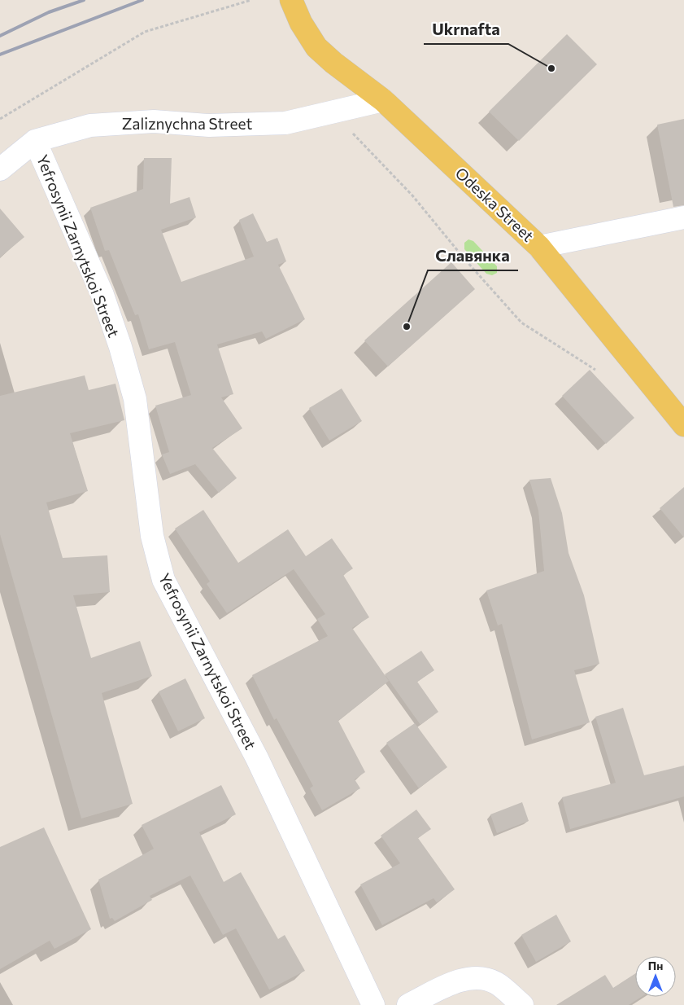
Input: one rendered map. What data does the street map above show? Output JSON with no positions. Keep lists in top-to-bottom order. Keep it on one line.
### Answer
{"streets":{"main road":["Odeska Street"],"street":["Zaliznychna Street","Yefrosynii Zarnytskoi Street"]},"crossings":[["Zaliznychna Street","Odeska Street"],["Zaliznychna Street","Yefrosynii Zarnytskoi Street"]],"places":["Ukrnafta","Славянка"],"north":"top"}
